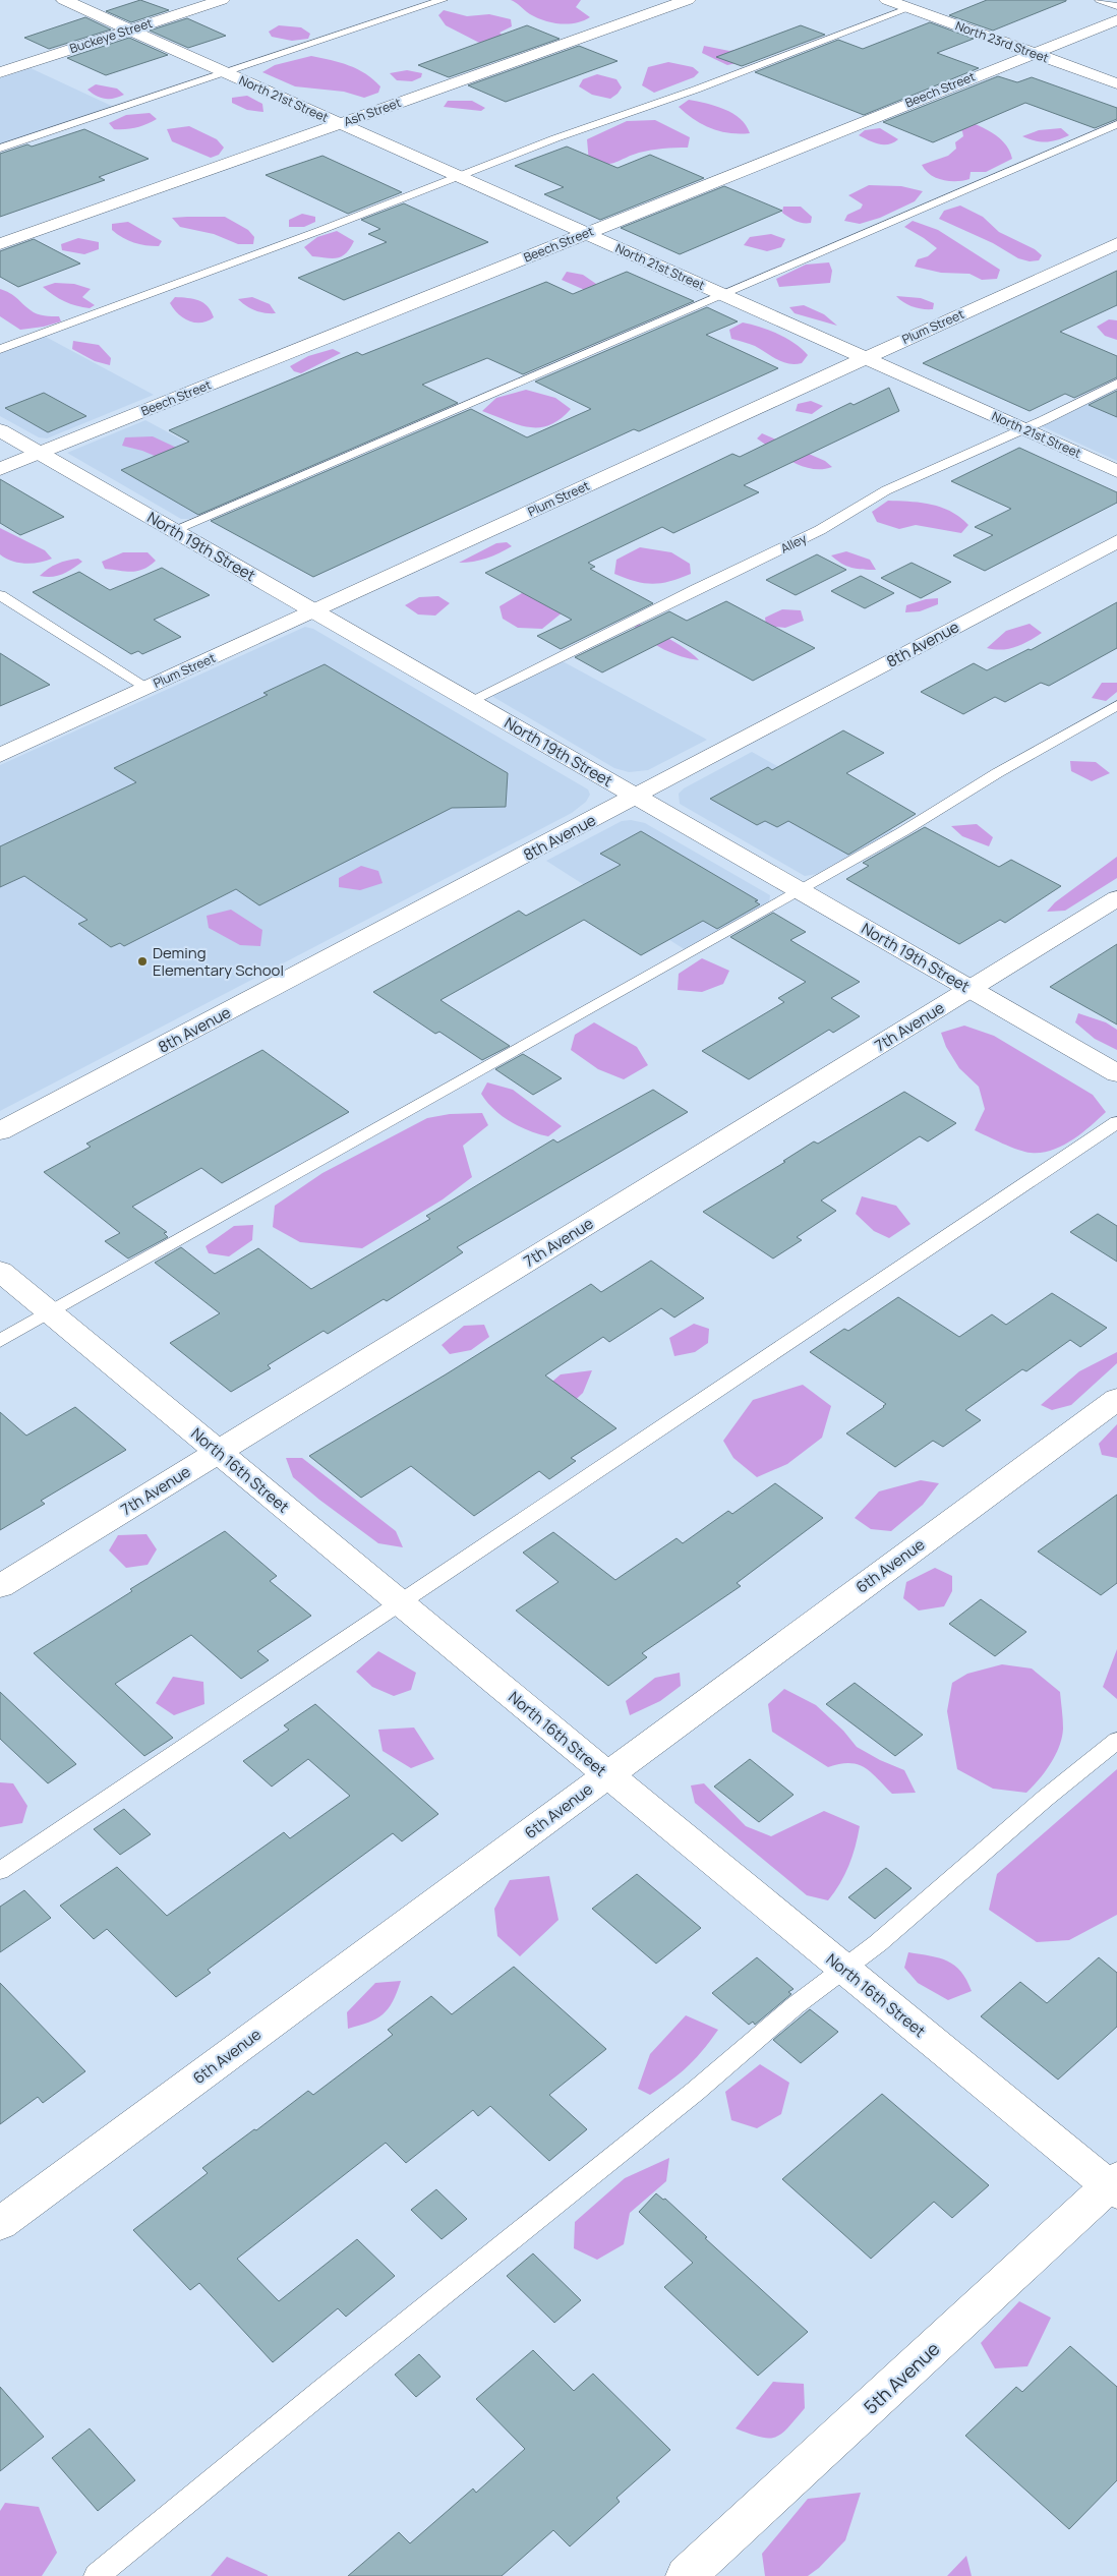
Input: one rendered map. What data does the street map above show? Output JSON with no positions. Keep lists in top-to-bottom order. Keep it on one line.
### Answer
{"streets":{"street":["Buckeye Street","North 23rd Street","Beech Street","North 21st Street","Ash Street","Plum Street","North 19th Street","8th Avenue","7th Avenue","North 16th Street","6th Avenue","5th Avenue"],"lane":["Alley"]},"crossings":[["Buckeye Street","North 21st Street"],["North 23rd Street","Beech Street"],["Beech Street","North 21st Street"],["Beech Street","North 19th Street"],["North 21st Street","Ash Street"],["North 21st Street","Plum Street"],["North 21st Street","Alley"],["Plum Street","North 19th Street"],["Alley","North 19th Street"],["North 19th Street","8th Avenue"],["North 19th Street","7th Avenue"],["7th Avenue","North 16th Street"],["North 16th Street","6th Avenue"],["North 16th Street","5th Avenue"]],"places":["Deming Elementary School"]}
